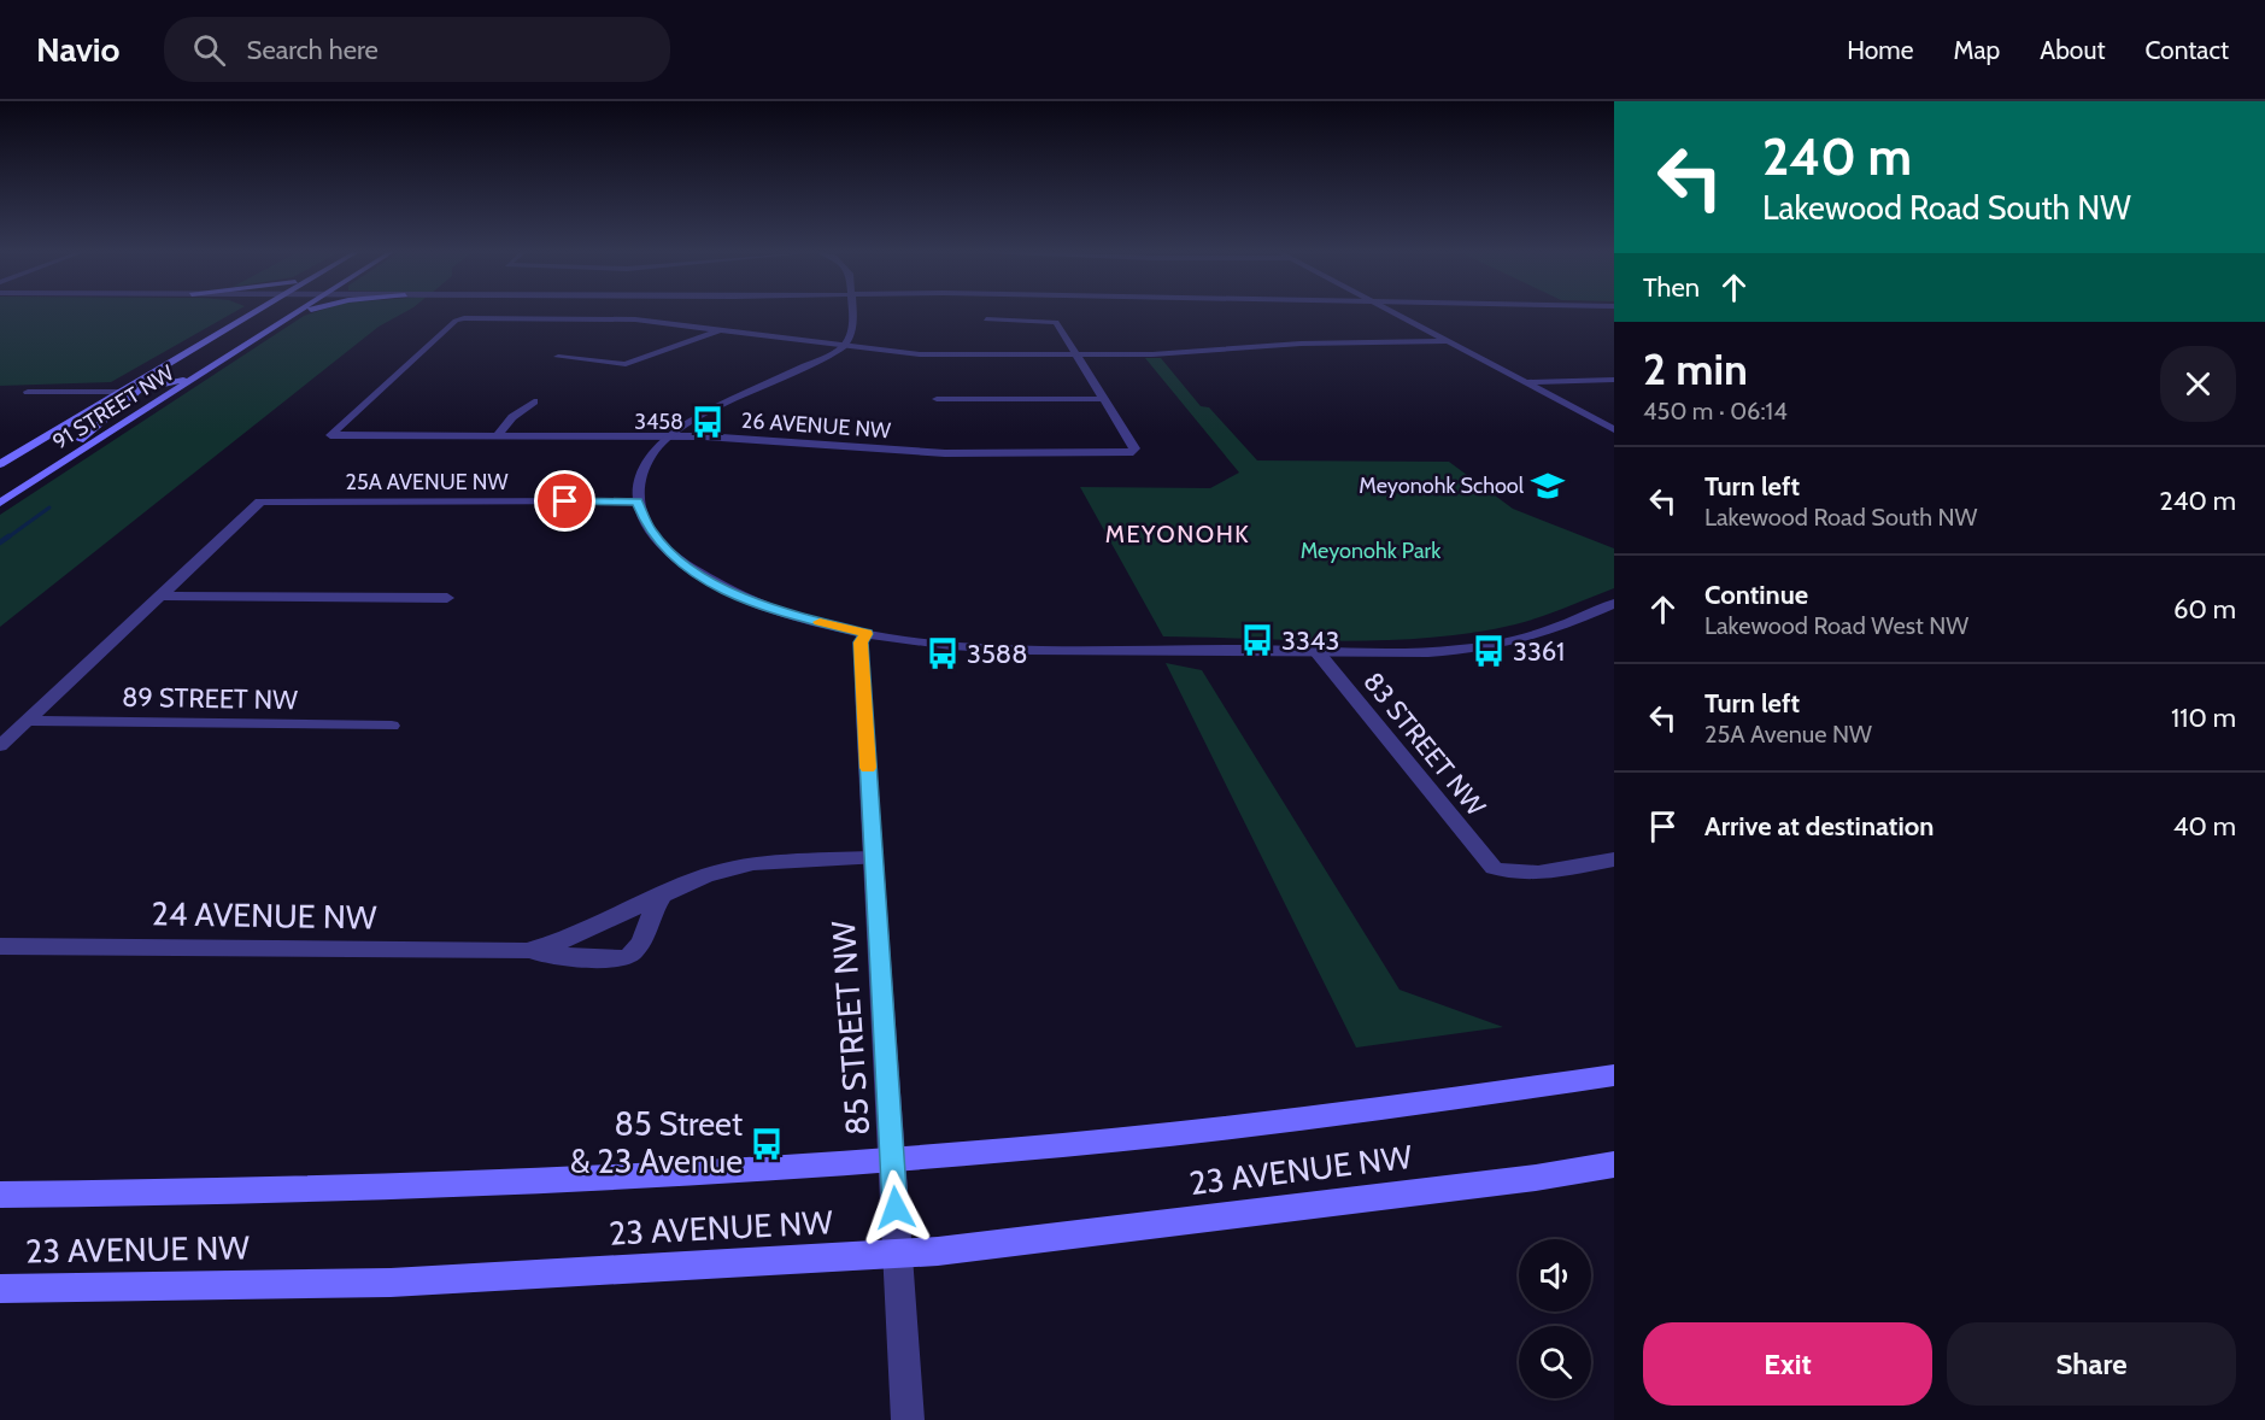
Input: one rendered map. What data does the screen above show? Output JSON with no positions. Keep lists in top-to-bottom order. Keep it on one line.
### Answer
{"streets":{"main road":["91 STREET NW","23 AVENUE NW"],"street":["26 AVENUE NW","25A AVENUE NW","89 STREET NW","83 STREET NW","24 AVENUE NW","85 STREET NW"]},"crossings":[["25A AVENUE NW","89 STREET NW"],["24 AVENUE NW","85 STREET NW"],["85 STREET NW","23 AVENUE NW"]],"districts":["MEYONOHK"],"parks":["Meyonohk Park"],"places":{"bus stop":["3458","3343","3361","3588","85 Street & 23 Avenue"],"school or university":["Meyonohk School"]},"page":{"header":"Navio","search":"Search here","nav":["Home","Map","About","Contact"],"turn":["240 m","Lakewood Road South NW"],"then":"Then","heading":["2 min","450 m · 06:14"],"list":[{"name":"Turn left","note":"Lakewood Road South NW","value":"240 m"},{"name":"Continue","note":"Lakewood Road West NW","value":"60 m"},{"name":"Turn left","note":"25A Avenue NW","value":"110 m"},{"name":"Arrive at destination","value":"40 m"}],"buttons":["Exit","Share"]}}
